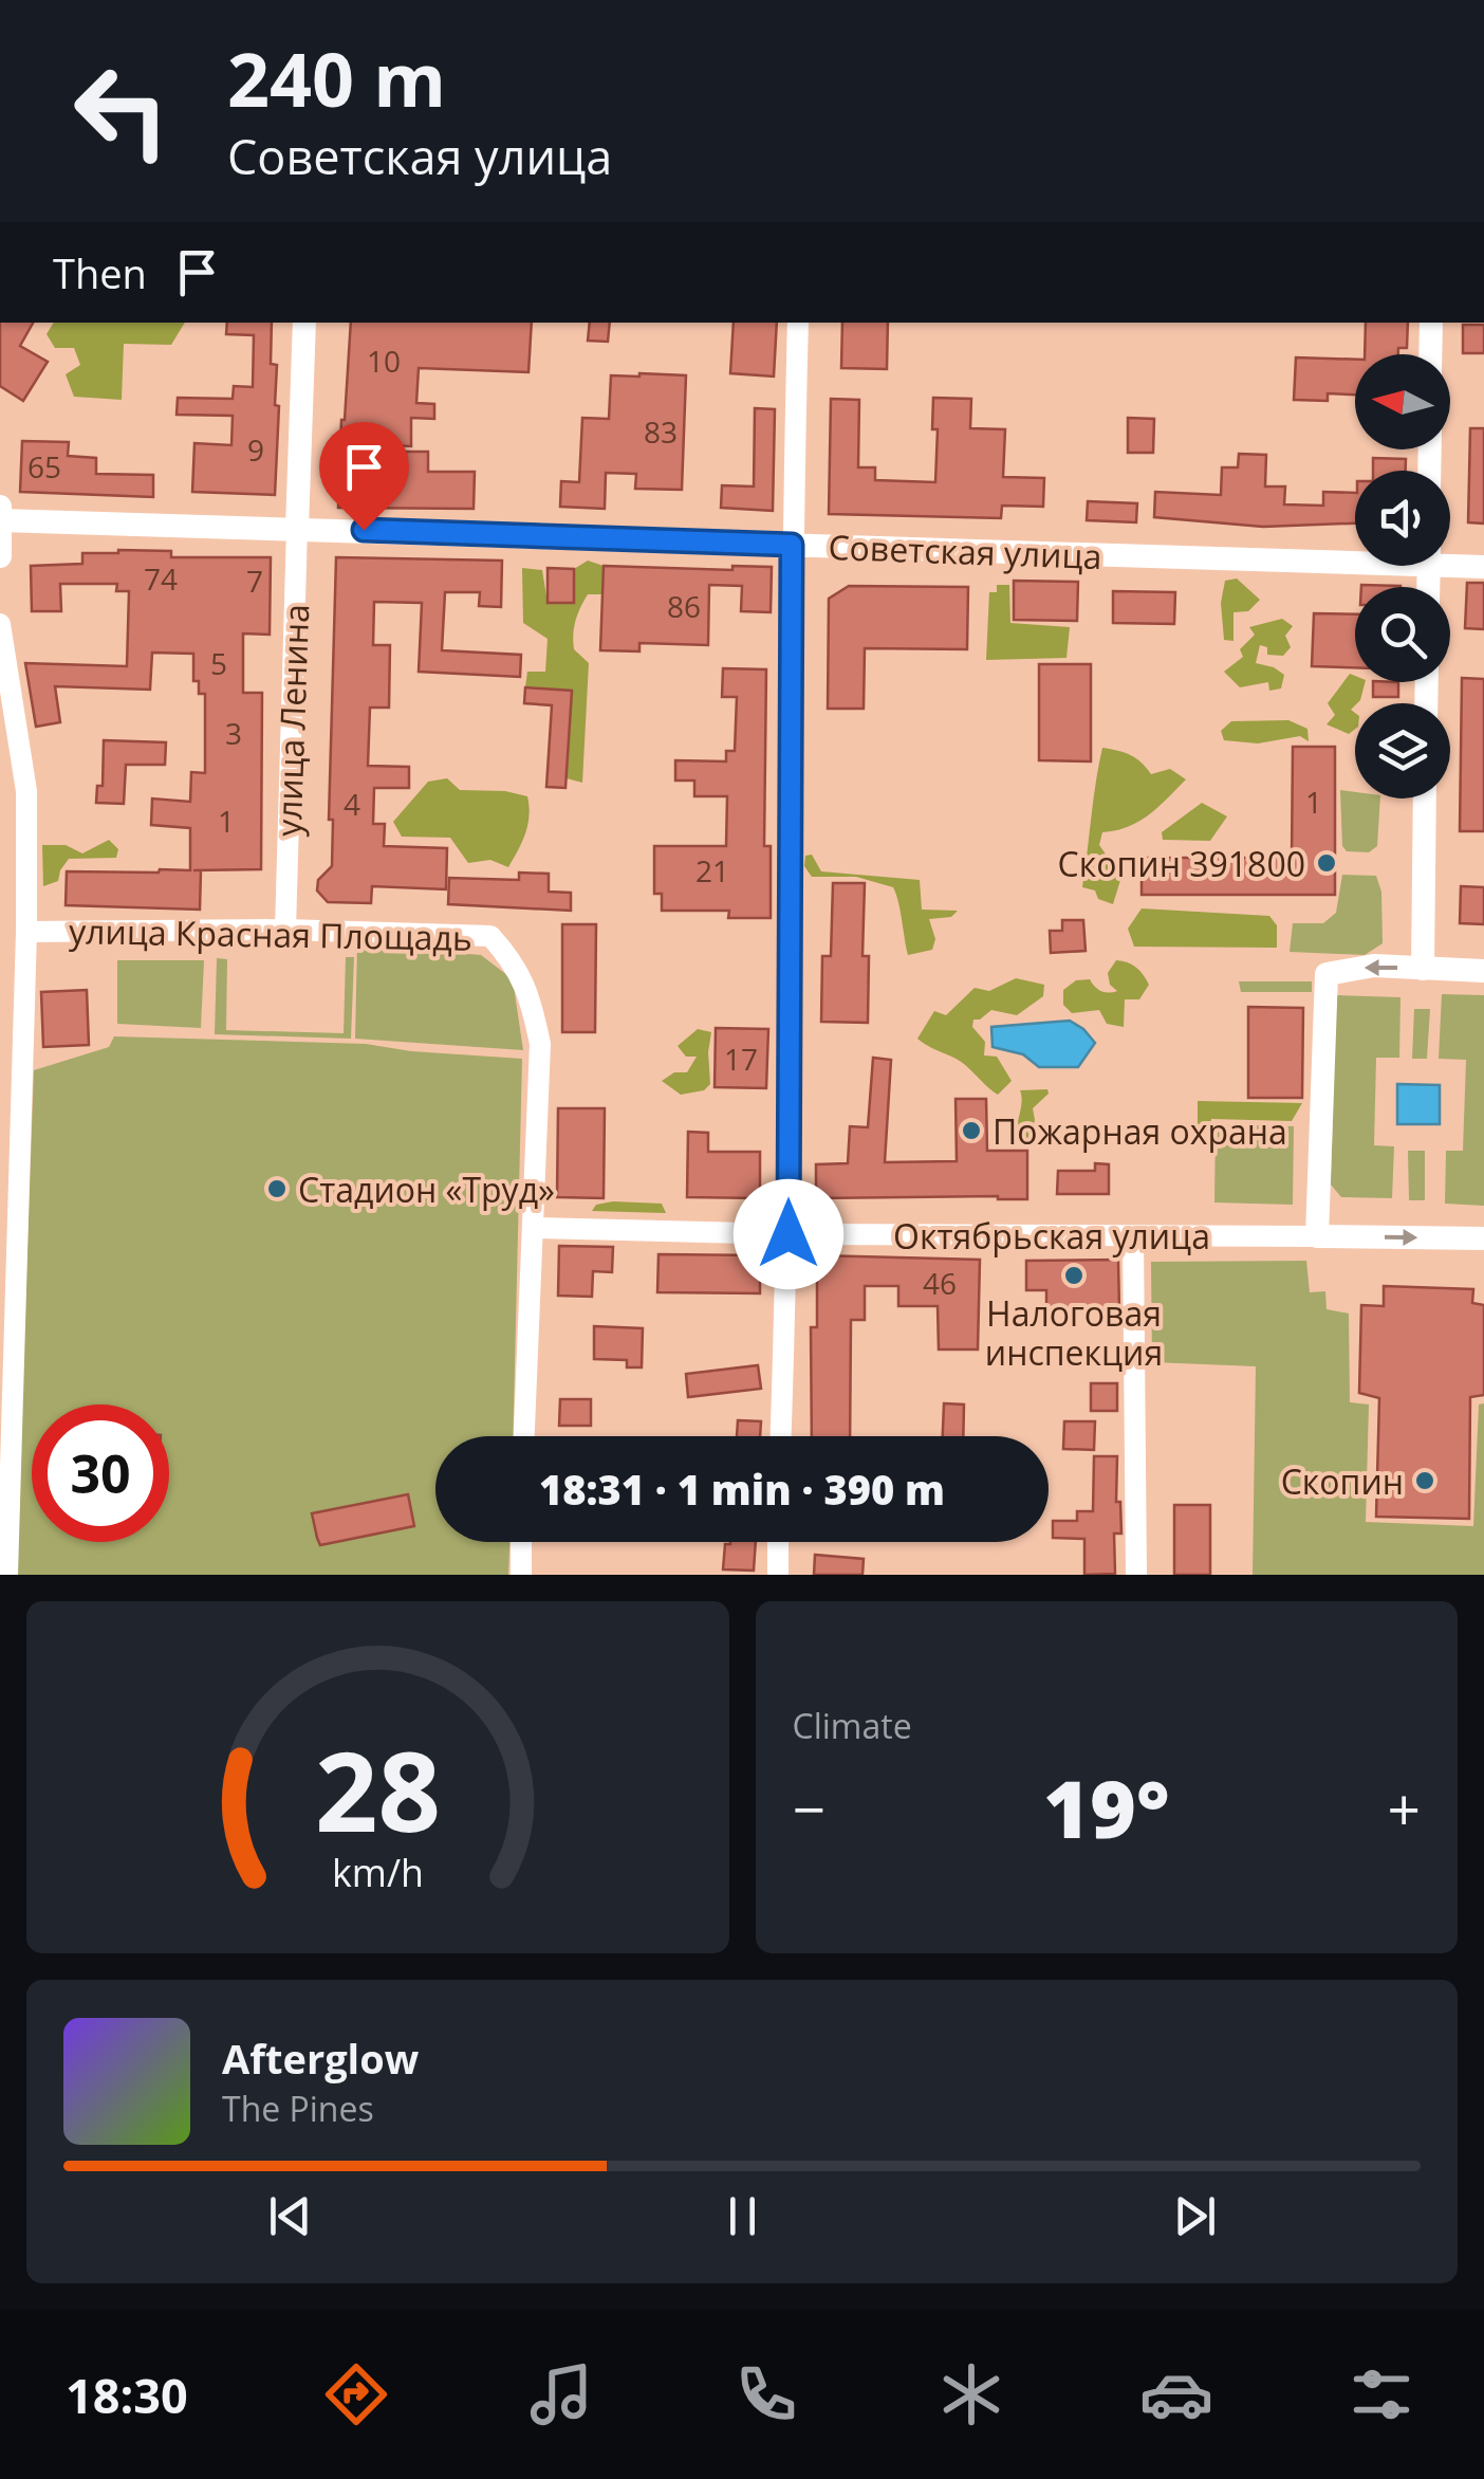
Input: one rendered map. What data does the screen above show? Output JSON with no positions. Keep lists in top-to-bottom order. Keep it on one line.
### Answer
{"streets":{"street":["Советская улица","улица Ленина","улица Красная Площадь","Октябрьская улица"]},"crossings":[["Советская улица","улица Ленина"],["улица Ленина","улица Красная Площадь"],["улица Красная Площадь","Октябрьская улица"]],"places":["Скопин 391800","Пожарная охрана","Стадион «Труд»","Налоговая инспекция","Скопин"],"house_numbers":["10","83","9","65","74","7","86","5","3","1","4","1","21","17","46"],"north":"left","page":{"turn":["240 m","Советская улица"],"then":"Then","limit":"30","trip":"18:31 · 1 min · 390 m","tile":"Climate","heat":["−","19°","+"],"song":["Afterglow","The Pines"],"tabs":"18:30","gauge":["28","km/h"]}}
